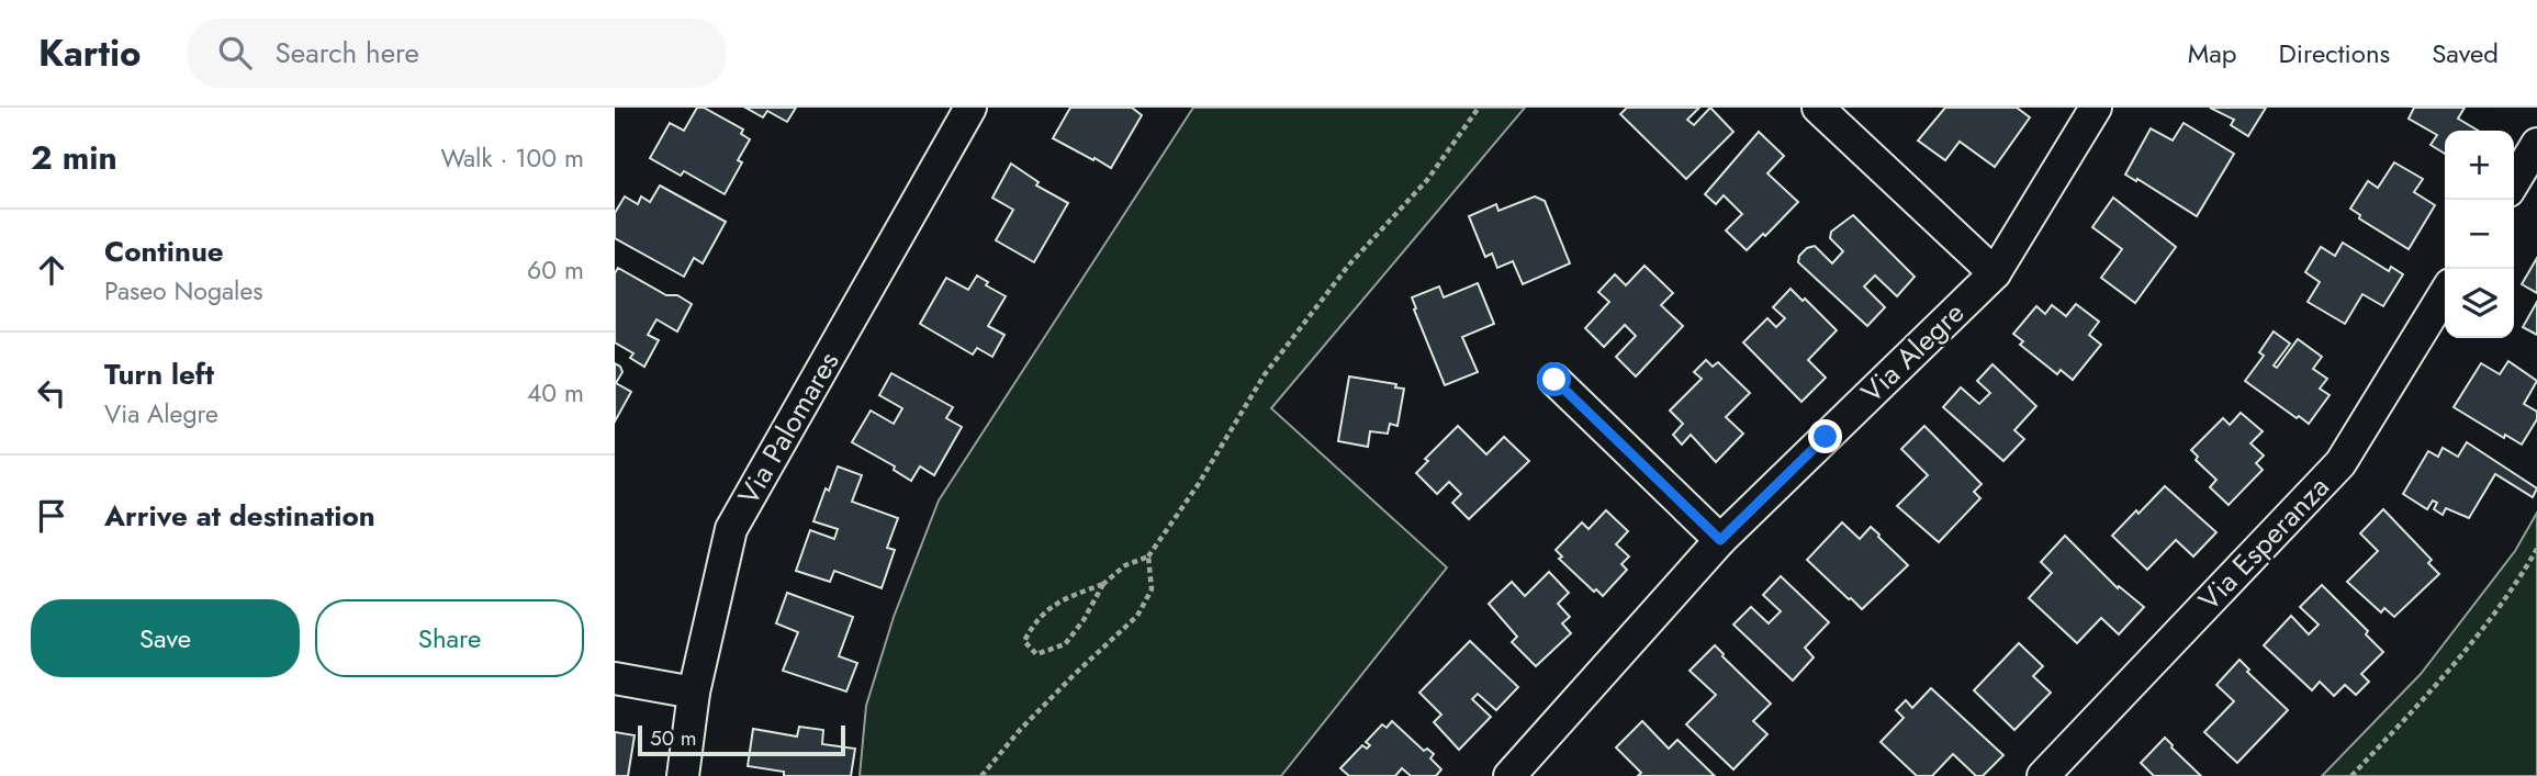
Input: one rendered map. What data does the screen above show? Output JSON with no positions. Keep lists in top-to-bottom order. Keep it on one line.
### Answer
{"streets":{"street":["Via Alegre","Via Palomares","Via Esperanza"]},"scale_bar":"50 m","page":{"header":"Kartio","search":"Search here","nav":["Map","Directions","Saved"],"heading":["2 min","Walk · 100 m"],"map_buttons":["+","−"],"list":[["Continue","Paseo Nogales","60 m"],["Turn left","Via Alegre","40 m"],"Arrive at destination"],"buttons":["Save","Share"],"scale":"50 m"}}
